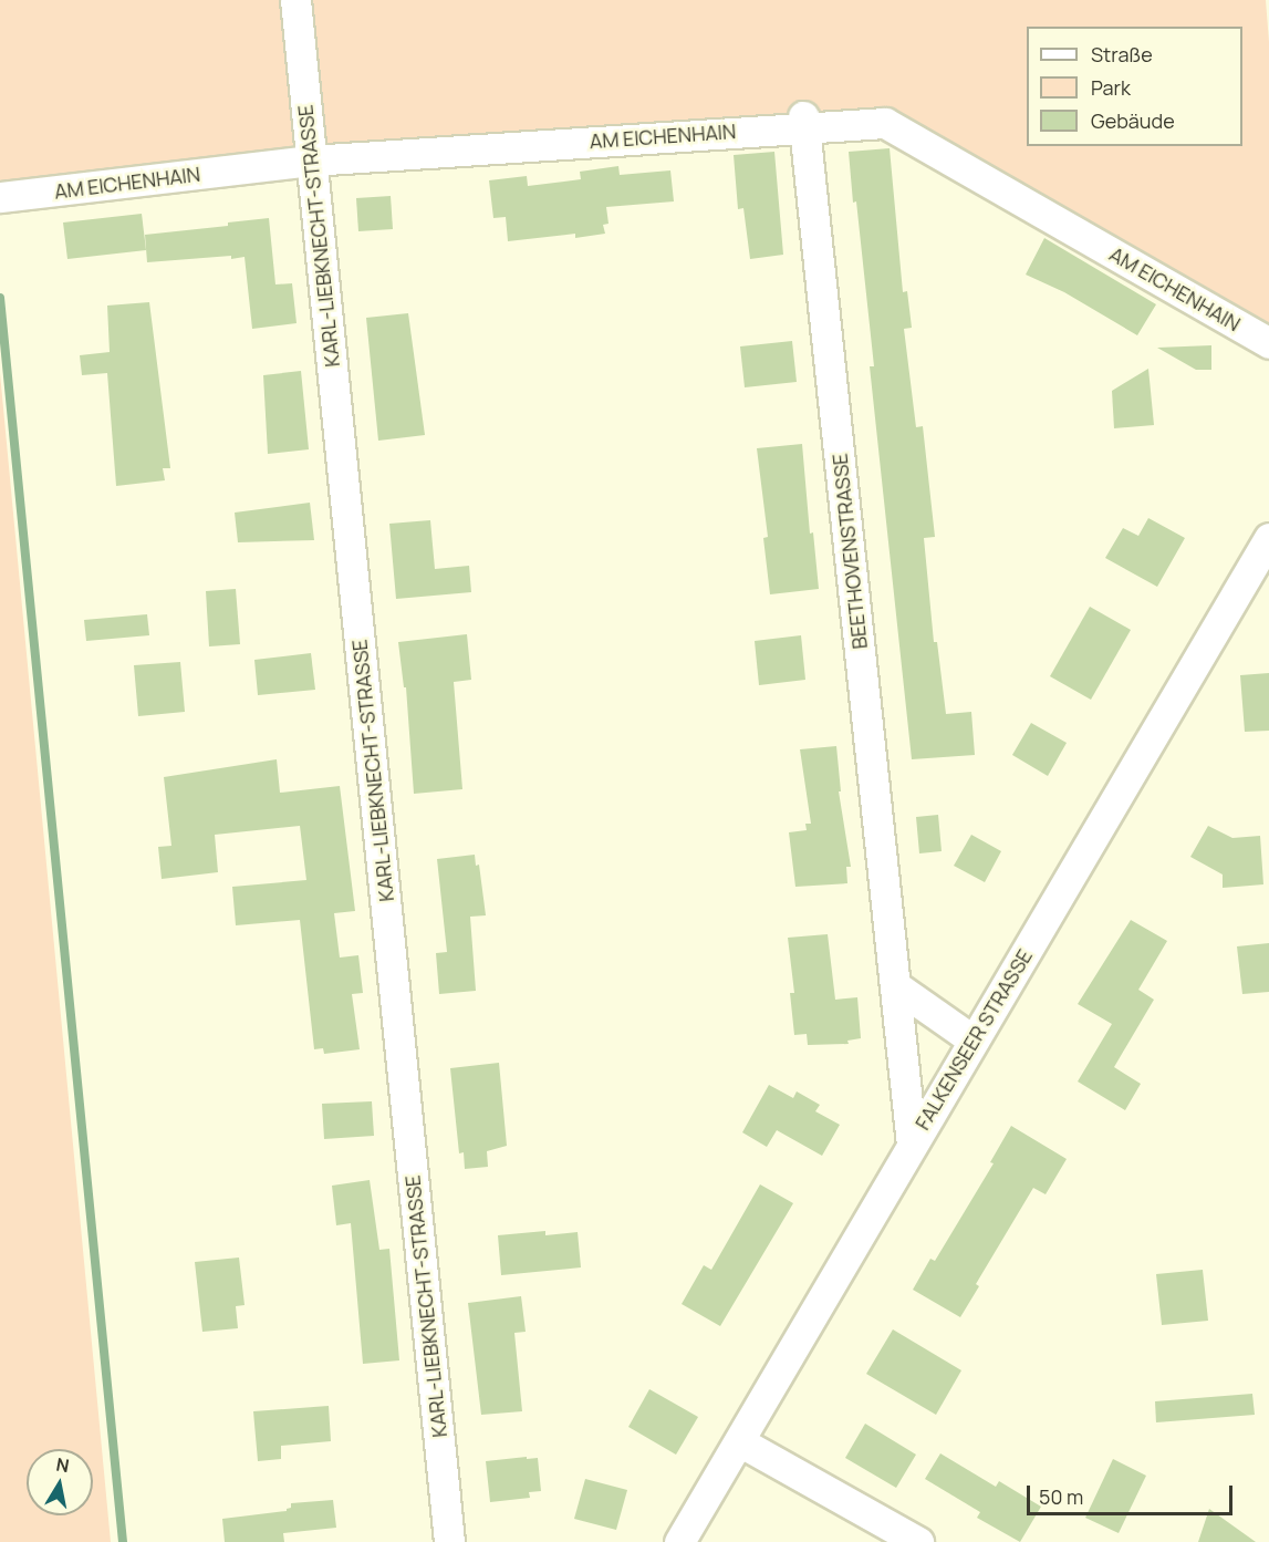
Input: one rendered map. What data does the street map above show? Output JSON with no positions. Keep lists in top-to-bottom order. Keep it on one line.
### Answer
{"streets":{"street":["AM EICHENHAIN","KARL-LIEBKNECHT-STRASSE","BEETHOVENSTRASSE","FALKENSEER STRASSE"]},"crossings":[["AM EICHENHAIN","KARL-LIEBKNECHT-STRASSE"],["AM EICHENHAIN","BEETHOVENSTRASSE"],["BEETHOVENSTRASSE","FALKENSEER STRASSE"]],"legend":["Straße","Park","Gebäude"],"scale_bar":"50 m","north":"top"}
